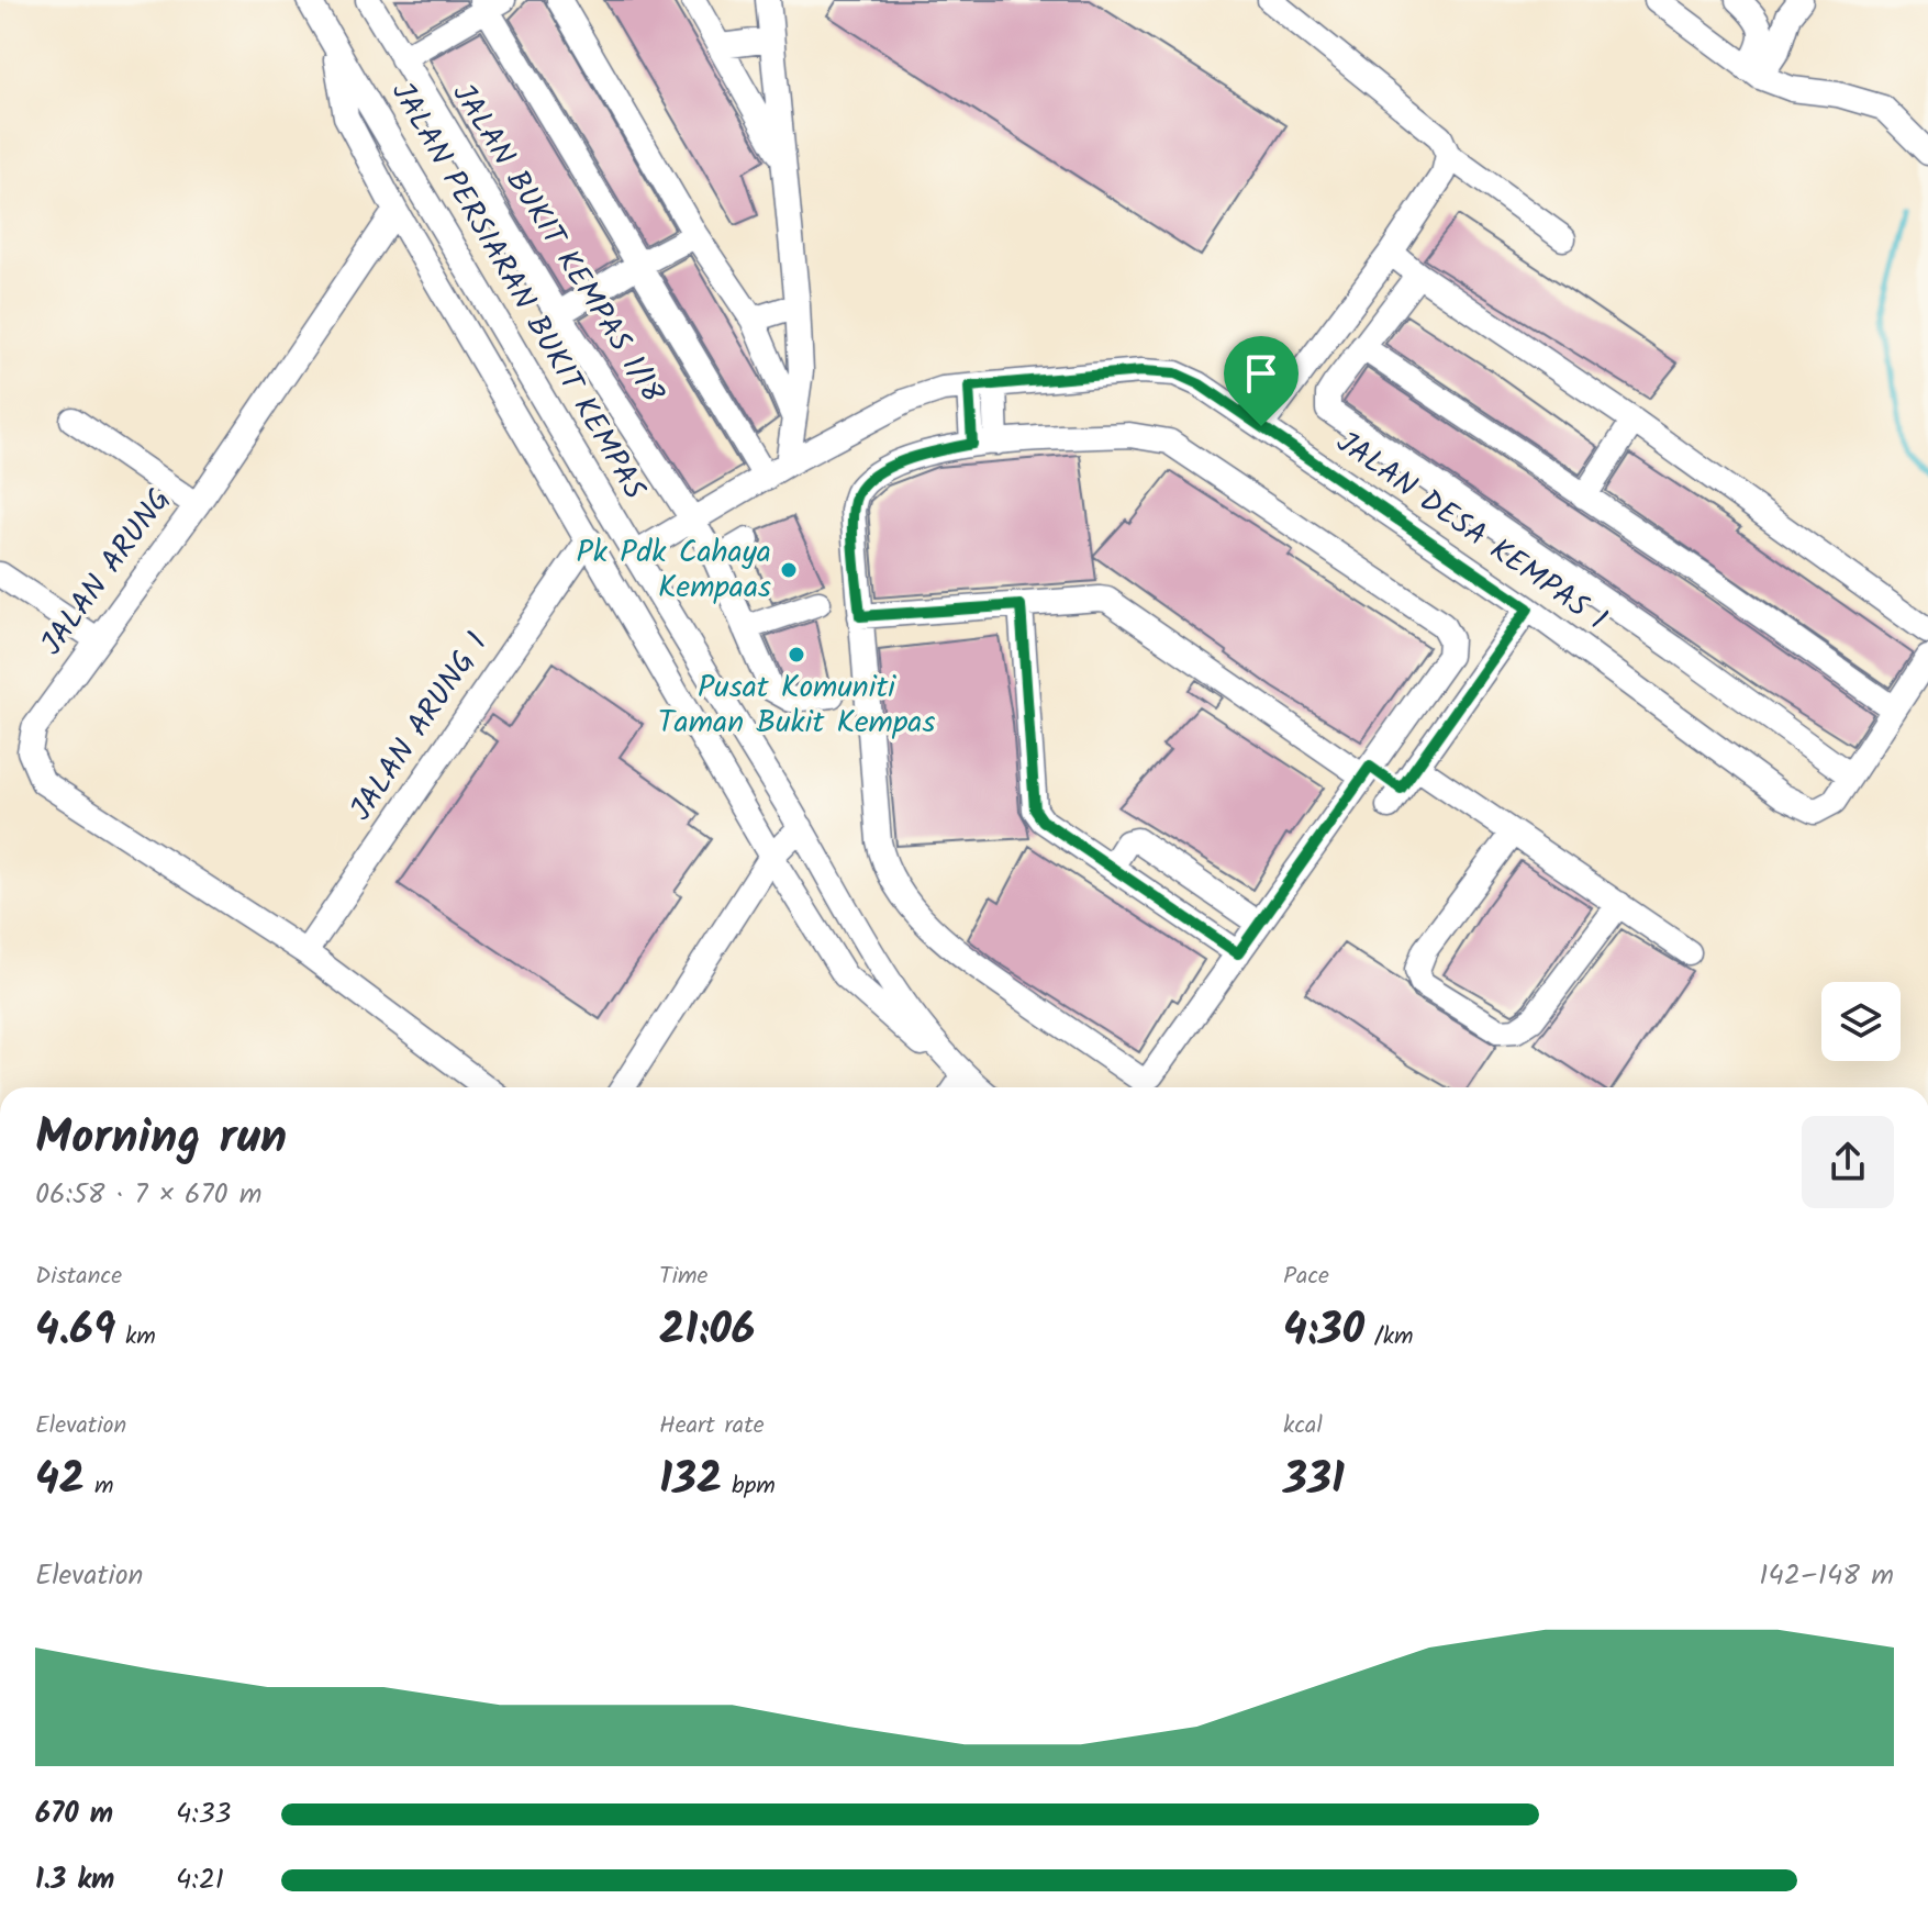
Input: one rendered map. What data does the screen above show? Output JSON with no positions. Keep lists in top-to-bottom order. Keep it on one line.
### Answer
{"streets":{"street":["JALAN BUKIT KEMPAS 1/18","JALAN PERSIARAN BUKIT KEMPAS","JALAN DESA KEMPAS 1","JALAN ARUNG","JALAN ARUNG 1"]},"crossings":[["JALAN BUKIT KEMPAS 1/18","JALAN DESA KEMPAS 1"],["JALAN PERSIARAN BUKIT KEMPAS","JALAN DESA KEMPAS 1"],["JALAN ARUNG","JALAN ARUNG 1"]],"places":["Pk Pdk Cahaya Kempaas","Pusat Komuniti Taman Bukit Kempas"],"page":{"heading":["Morning run","06:58 · 7 × 670 m"],"stats":[["Distance","4.69 km"],["Time","21:06"],["Pace","4:30 /km"],["Elevation","42 m"],["Heart rate","132 bpm"],["kcal","331"]],"chart":["Elevation","142–148 m"],"list":[{"name":"670 m","note":"4:33"},{"name":"1.3 km","note":"4:21"}]}}
